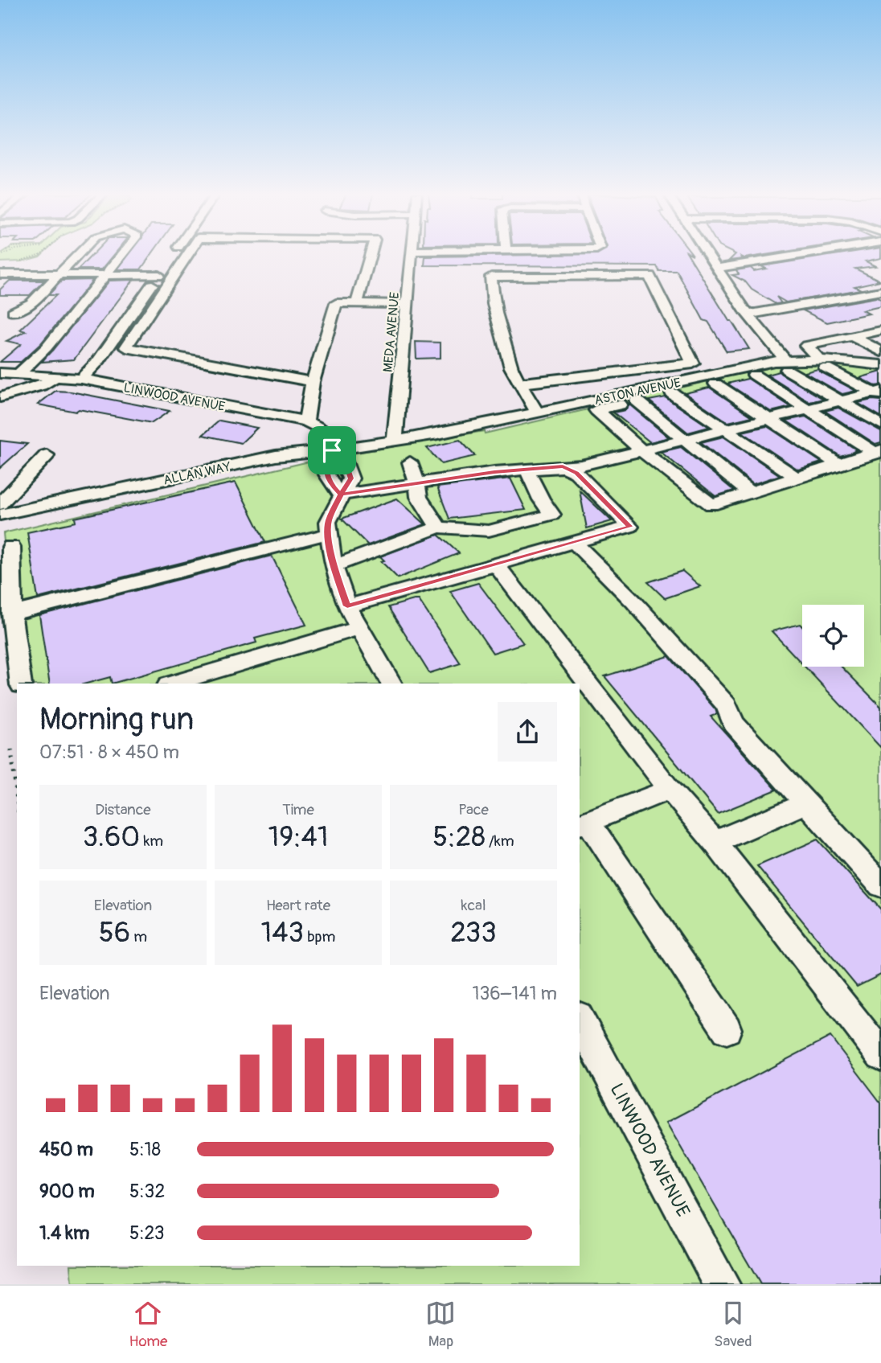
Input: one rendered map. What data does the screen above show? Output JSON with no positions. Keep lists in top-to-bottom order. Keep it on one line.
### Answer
{"streets":{"street":["MEDA AVENUE","ASTON AVENUE","LINWOOD AVENUE","ALLAN WAY"]},"crossings":[["MEDA AVENUE","ASTON AVENUE"],["MEDA AVENUE","ALLAN WAY"],["ASTON AVENUE","ALLAN WAY"],["LINWOOD AVENUE","ALLAN WAY"]],"page":{"heading":["Morning run","07:51 · 8 × 450 m"],"stats":[["Distance","3.60 km"],["Time","19:41"],["Pace","5:28 /km"],["Elevation","56 m"],["Heart rate","143 bpm"],["kcal","233"]],"chart":["Elevation","136–141 m"],"list":[{"name":"450 m","note":"5:18"},{"name":"900 m","note":"5:32"},{"name":"1.4 km","note":"5:23"}],"tabs":["Home","Map","Saved"]}}
